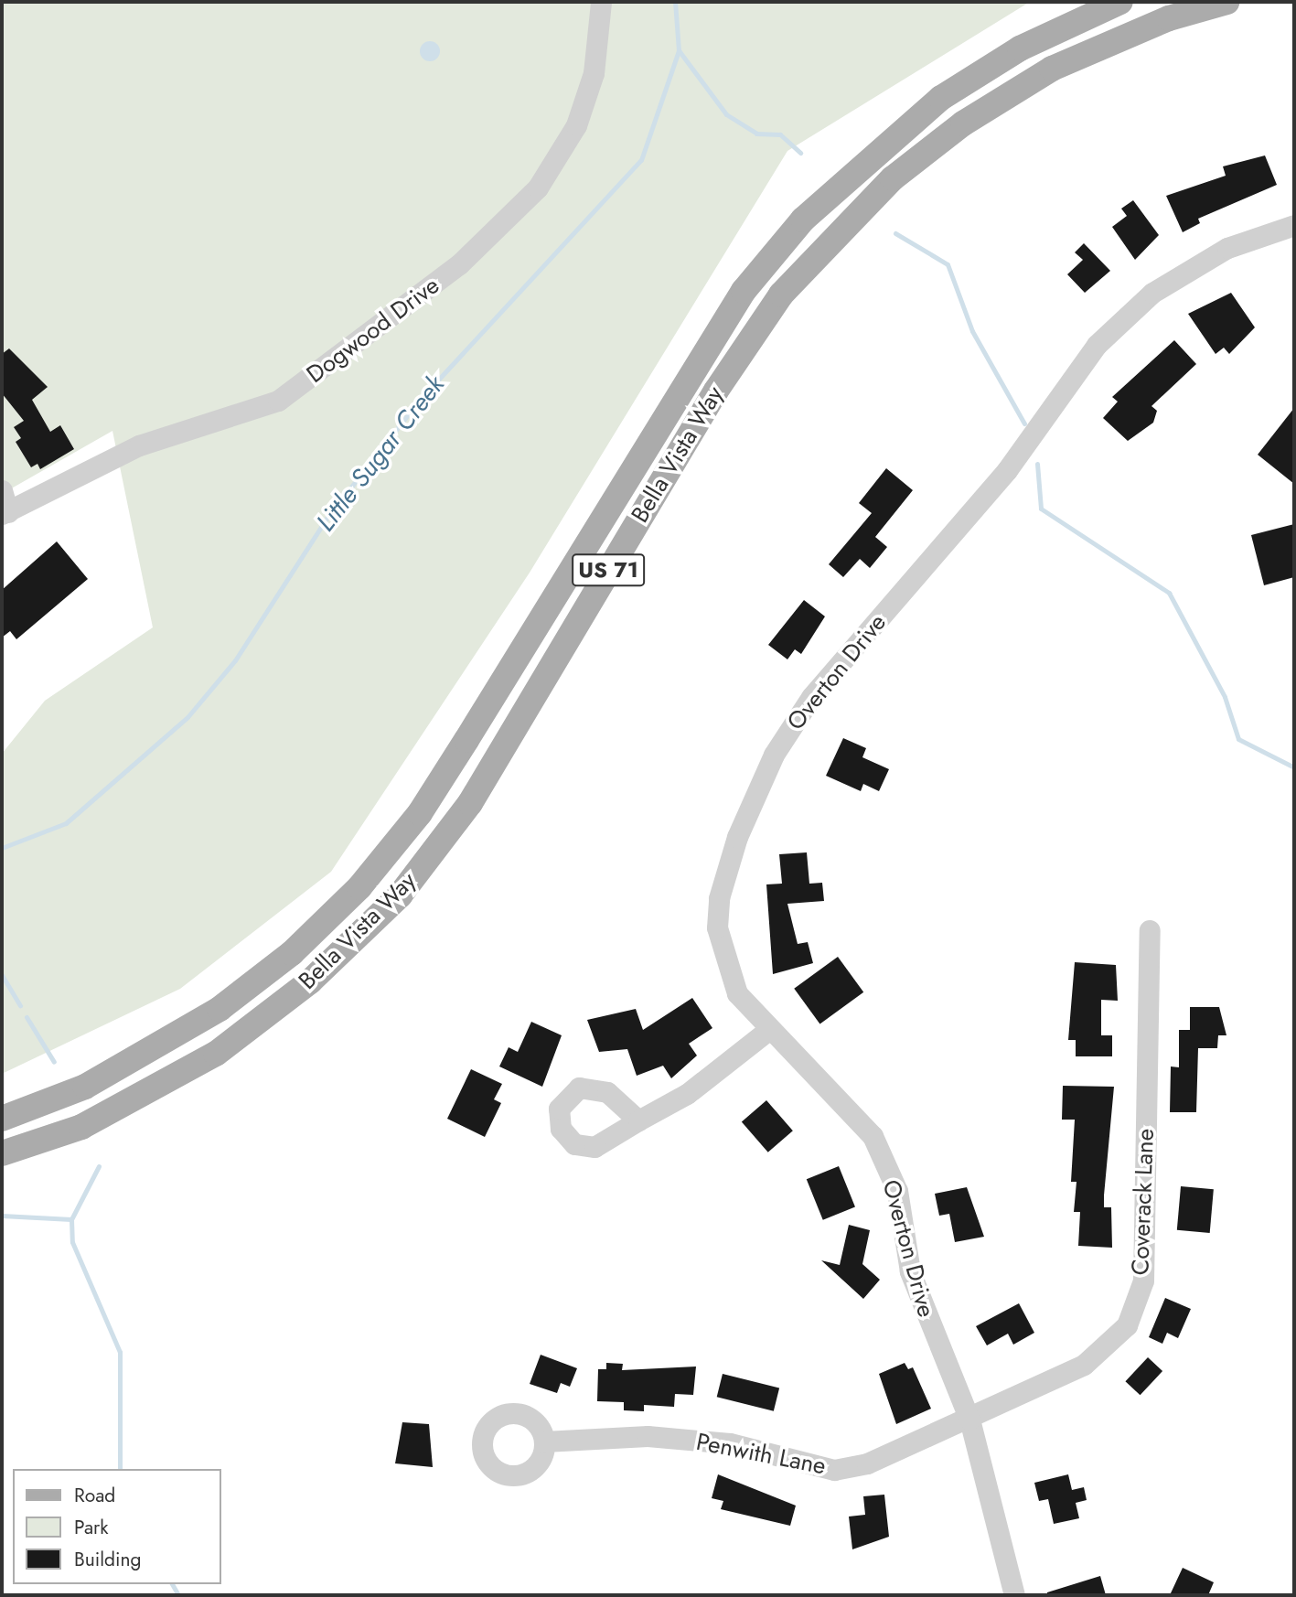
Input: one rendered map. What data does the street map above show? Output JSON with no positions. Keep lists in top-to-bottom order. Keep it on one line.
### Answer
{"streets":{"main road":["Bella Vista Way","US 71"],"street":["Dogwood Drive","Overton Drive","Coverack Lane","Penwith Lane"]},"crossings":[["Overton Drive","Coverack Lane"],["Overton Drive","Penwith Lane"],["Coverack Lane","Penwith Lane"]],"water":["Little Sugar Creek"],"legend":["Road","Park","Building"]}
